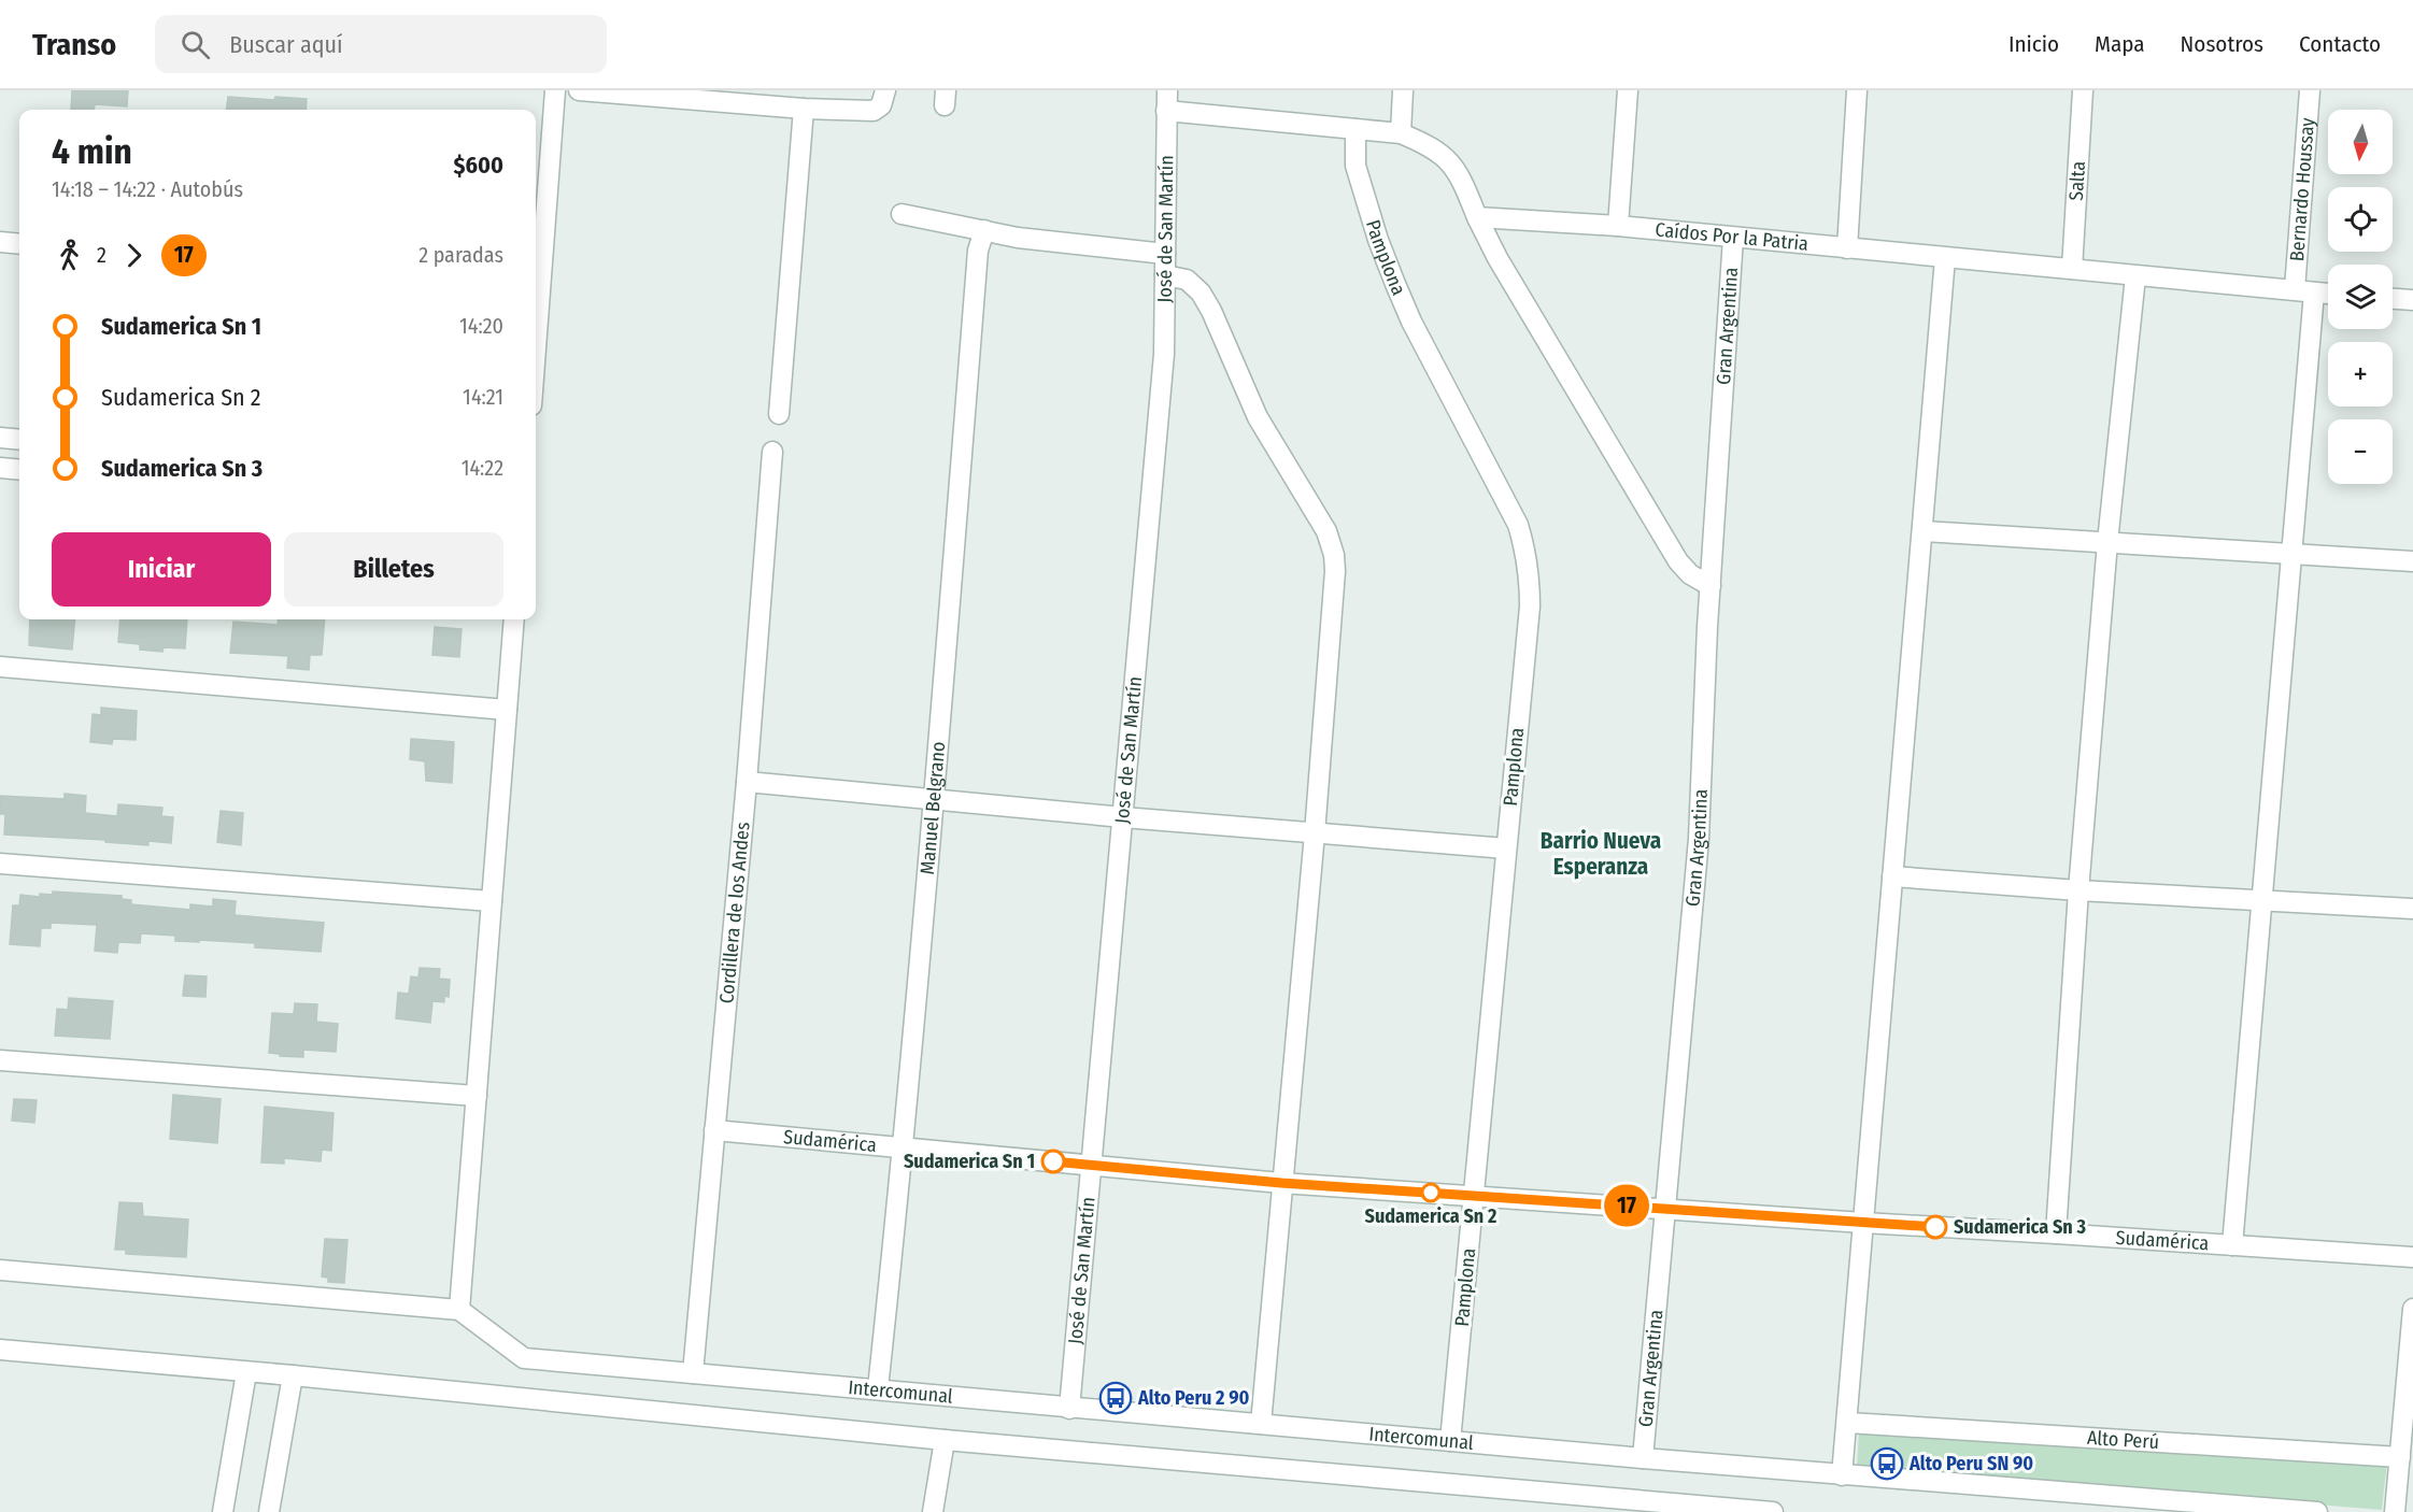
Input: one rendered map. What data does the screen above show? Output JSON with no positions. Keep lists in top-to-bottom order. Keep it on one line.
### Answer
{"streets":{"street":["Salta","Bernardo Houssay","José de San Martín","Caídos Por la Patria","Pamplona","Gran Argentina","Manuel Belgrano","Cordillera de los Andes","Sudamérica","Intercomunal","Alto Perú"]},"crossings":[["Salta","Caídos Por la Patria"],["Bernardo Houssay","Caídos Por la Patria"],["Bernardo Houssay","Sudamérica"],["José de San Martín","Sudamérica"],["José de San Martín","Intercomunal"],["Caídos Por la Patria","Gran Argentina"],["Pamplona","Sudamérica"],["Pamplona","Intercomunal"],["Gran Argentina","Sudamérica"],["Gran Argentina","Intercomunal"],["Manuel Belgrano","Sudamérica"],["Manuel Belgrano","Intercomunal"],["Cordillera de los Andes","Sudamérica"],["Cordillera de los Andes","Intercomunal"]],"districts":["Barrio Nueva Esperanza"],"places":{"other":["Sudamerica Sn 1","Sudamerica Sn 2","Sudamerica Sn 3"],"bus stop":["Alto Peru 2 90","Alto Peru SN 90"]},"lines":["bus line 17"],"north":"bottom","page":{"header":"Transo","search":"Buscar aquí","nav":["Inicio","Mapa","Nosotros","Contacto"],"on_map":"17","map_buttons":["+","−"],"heading":["4 min","14:18 – 14:22 · Autobús","$600"],"legs":["2","17","2 paradas"],"list":[{"name":"Sudamerica Sn 1","value":"14:20"},{"name":"Sudamerica Sn 2","value":"14:21"},{"name":"Sudamerica Sn 3","value":"14:22"}],"buttons":["Iniciar","Billetes"]}}
